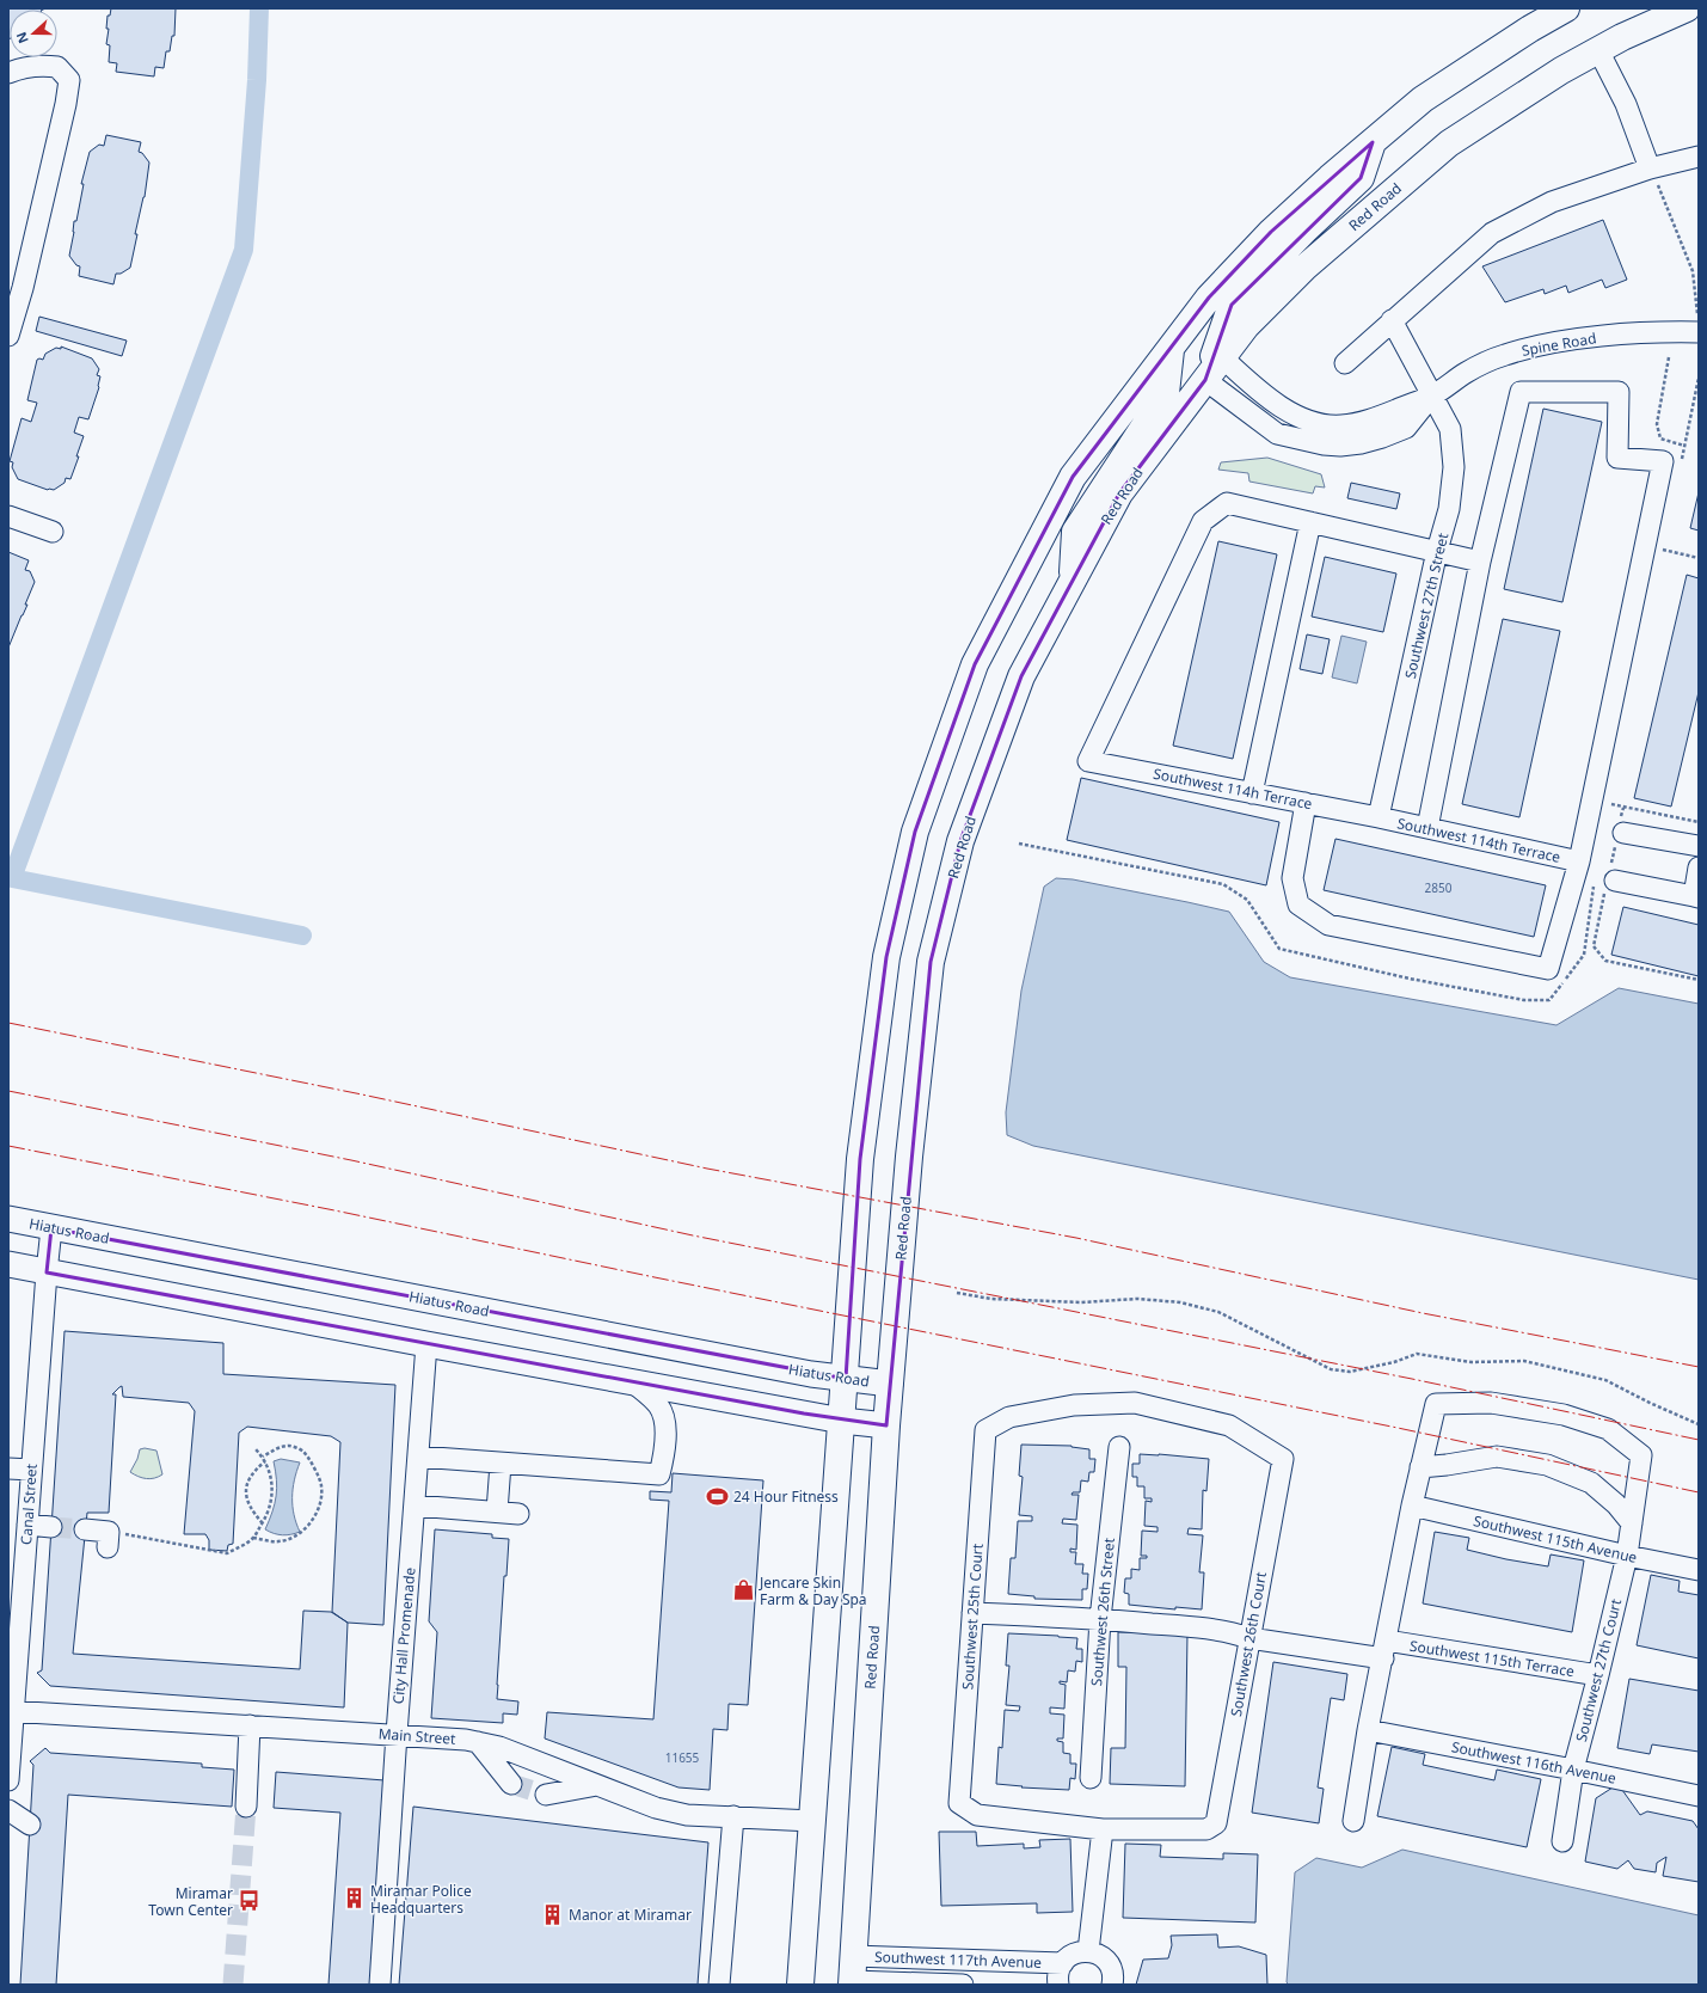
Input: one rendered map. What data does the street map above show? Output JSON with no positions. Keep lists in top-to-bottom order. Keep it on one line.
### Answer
{"streets":{"highway":["Red Road"],"main road":["Hiatus Road"],"street":["Spine Road","Southwest 27th Street","Southwest 114h Terrace","Southwest 114th Terrace","Canal Street","Southwest 115th Avenue","Southwest 26th Street","Southwest 25th Court","City Hall Promenade","Southwest 26th Court","Southwest 115th Terrace","Southwest 27th Court","Main Street","Southwest 116th Avenue","Southwest 117th Avenue"]},"crossings":[["Red Road","Spine Road"],["Red Road","Hiatus Road"],["Red Road","Southwest 117th Avenue"],["Spine Road","Southwest 27th Street"],["Southwest 27th Street","Southwest 114h Terrace"],["Southwest 27th Street","Southwest 114th Terrace"],["Southwest 114h Terrace","Southwest 114th Terrace"],["Hiatus Road","Canal Street"],["Canal Street","Main Street"],["Southwest 115th Avenue","Southwest 27th Court"],["Southwest 26th Street","Southwest 115th Terrace"],["Southwest 25th Court","Southwest 26th Court"],["Southwest 25th Court","Southwest 115th Terrace"],["City Hall Promenade","Main Street"],["Southwest 26th Court","Southwest 115th Terrace"],["Southwest 115th Terrace","Southwest 27th Court"],["Southwest 27th Court","Southwest 116th Avenue"]],"places":{"sports":["24 Hour Fitness"],"shop":["Jencare Skin Farm & Day Spa"],"building":["Miramar Police Headquarters","Manor at Miramar"],"bus stop":["Miramar Town Center"]},"house_numbers":["2850","11655"],"north":"left"}
